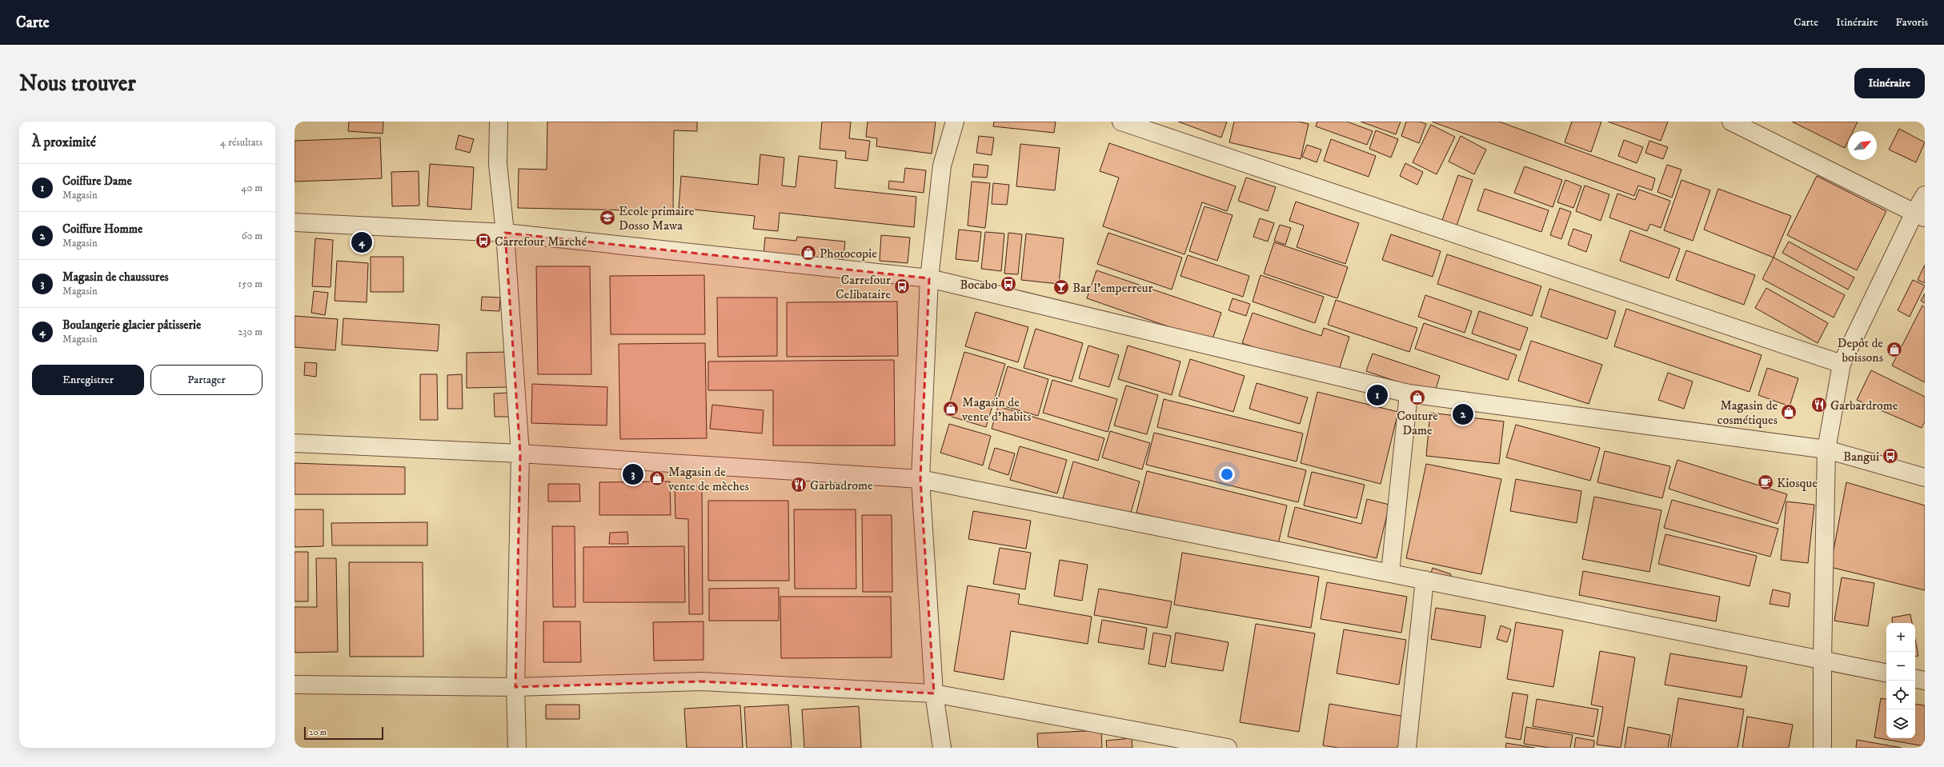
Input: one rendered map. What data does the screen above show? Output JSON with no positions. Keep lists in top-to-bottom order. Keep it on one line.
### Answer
{"places":{"school or university":["Ecole primaire Dosso Mawa"],"bus stop":["Carrefour Marché","Bocabo","Carrefour Celibataire","Bangui"],"shop":["Photocopie","Depôt de boissons","Couture Dame","Magasin de vente d'habits","Magasin de cosmétiques","Magasin de vente de mèches"],"bar":["Bar l'emperreur"],"restaurant":["Garbardrome","Garbadrome"],"cafe":["Kiosque"]},"scale_bar":"20 m","north":"top right","page":{"header":"Carte","nav":["Carte","Itinéraire","Favoris"],"buttons":["Itinéraire",["Enregistrer","Partager"]],"title":"Nous trouver","heading":["À proximité","4 résultats"],"list":[{"mark":"1","name":"Coiffure Dame","note":"Magasin","value":"40 m"},{"mark":"2","name":"Coiffure Homme","note":"Magasin","value":"60 m"},{"mark":"3","name":"Magasin de chaussures","note":"Magasin","value":"150 m"},{"mark":"4","name":"Boulangerie glacier pâtisserie","note":"Magasin","value":"230 m"}],"pins":["4","1","2","3"],"map_buttons":["+","−"],"scale":"20 m"}}
